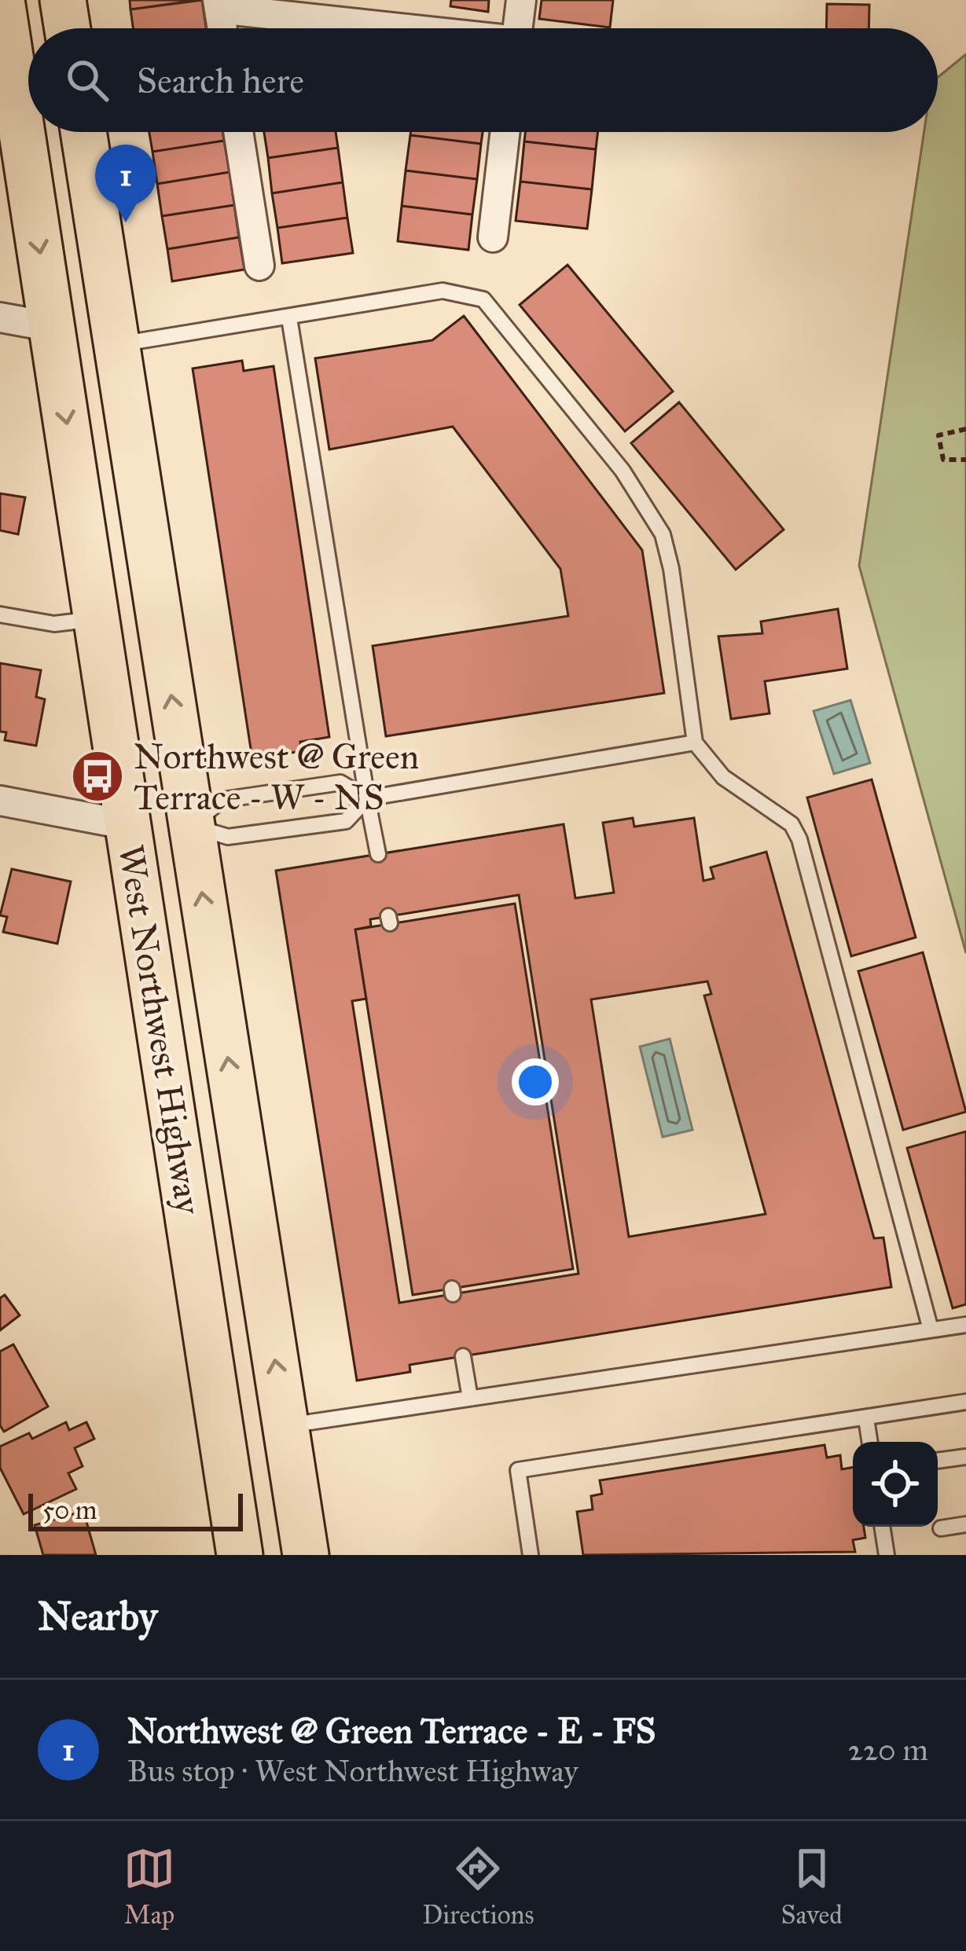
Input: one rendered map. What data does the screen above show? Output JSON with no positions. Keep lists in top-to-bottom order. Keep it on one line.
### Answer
{"streets":{"main road":["West Northwest Highway"]},"places":{"bus stop":["Northwest @ Green Terrace - W - NS"]},"scale_bar":"50 m","page":{"search":"Search here","pins":"1","scale":"50 m","heading":"Nearby","list":[{"mark":"1","name":"Northwest @ Green Terrace - E - FS","note":"Bus stop · West Northwest Highway","value":"220 m"}],"nav":["Map","Directions","Saved"]}}
